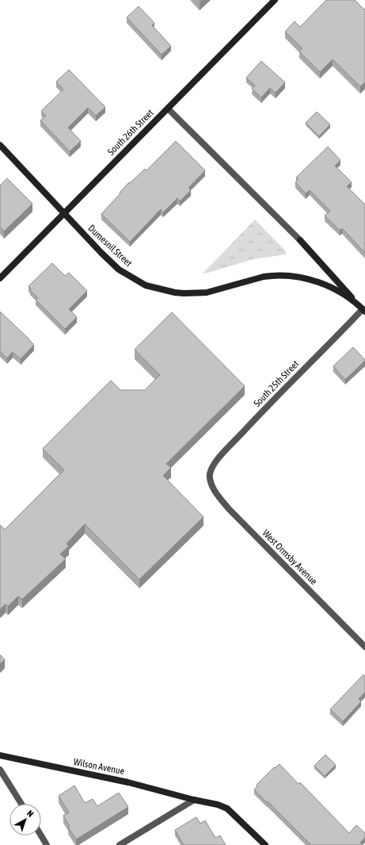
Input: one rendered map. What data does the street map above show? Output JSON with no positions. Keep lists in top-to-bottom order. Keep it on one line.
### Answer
{"streets":{"street":["South 26th Street","Dumesnil Street","South 25th Street","West Ormsby Avenue","Wilson Avenue"]},"crossings":[["South 26th Street","Dumesnil Street"],["Dumesnil Street","South 25th Street"],["South 25th Street","West Ormsby Avenue"]],"north":"top right"}
